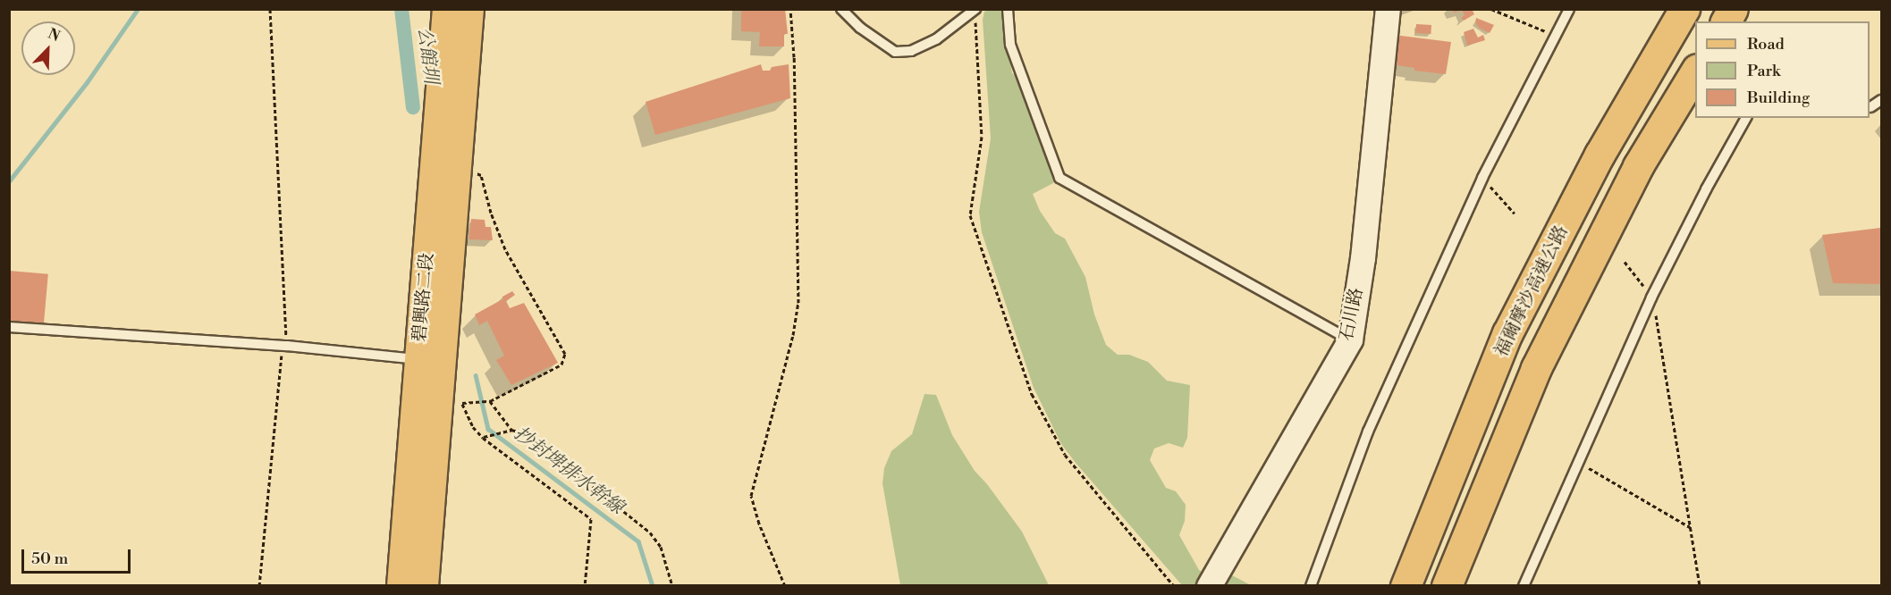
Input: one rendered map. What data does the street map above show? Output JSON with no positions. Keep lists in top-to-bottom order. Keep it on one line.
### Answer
{"streets":{"highway":["福爾摩沙高速公路"],"main road":["碧興路二段"],"street":["石川路"]},"water":["公館圳","抄封埤排水幹線"],"legend":["Road","Park","Building"],"scale_bar":"50 m","north":"top right"}
